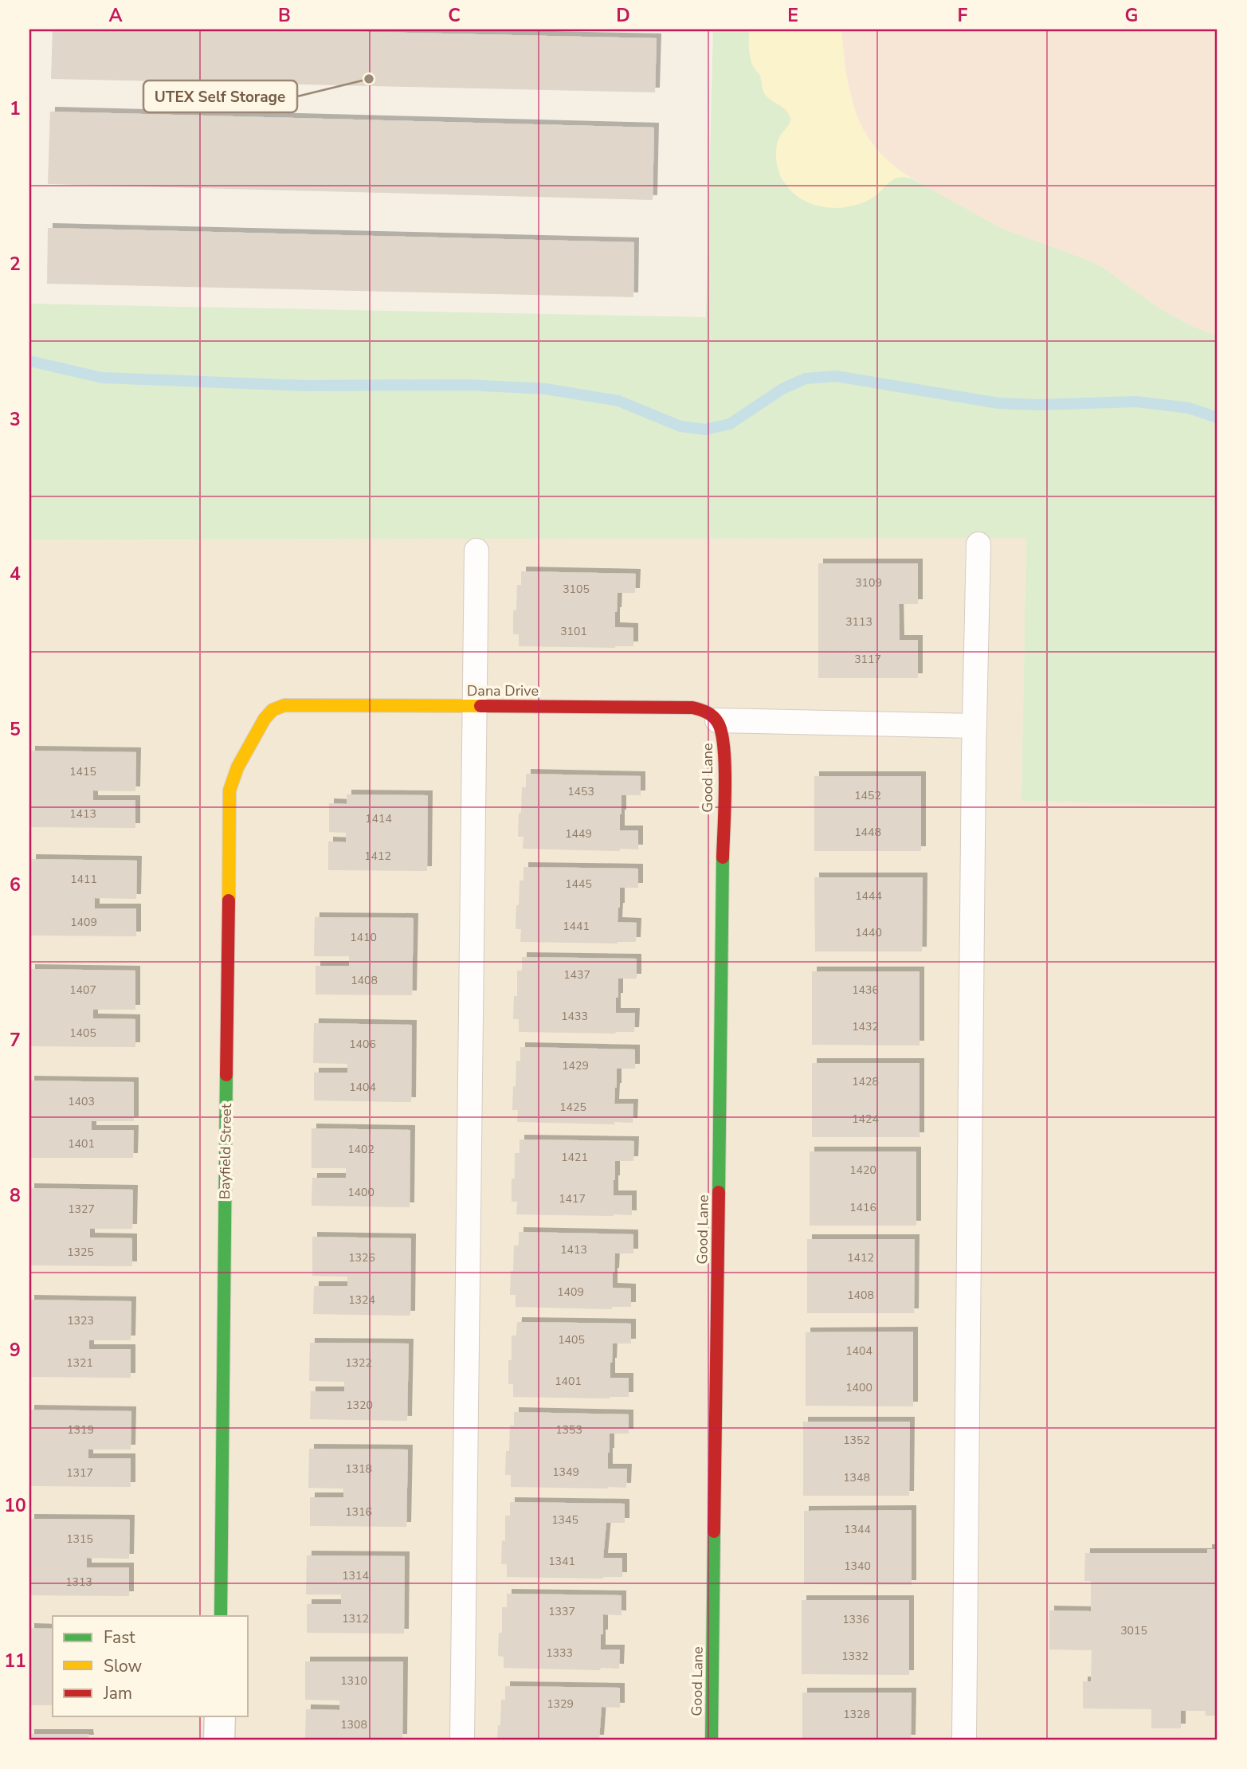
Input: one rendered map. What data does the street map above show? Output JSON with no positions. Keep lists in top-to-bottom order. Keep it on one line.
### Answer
{"streets":{"street":["Dana Drive","Good Lane","Bayfield Street"]},"crossings":[["Dana Drive","Good Lane"],["Dana Drive","Bayfield Street"]],"places":["UTEX Self Storage"],"house_numbers":["3109","3105","3113","3101","3117","1415","1453","1452","1413","1414","1448","1449","1412","1411","1445","1444","1409","1441","1440","1410","1437","1408","1407","1436","1433","1432","1405","1406","1429","1428","1404","1403","1425","1424","1401","1402","1421","1420","1400","1417","1416","1327","1413","1325","1326","1412","1409","1408","1324","1323","1405","1404","1321","1322","1401","1400","1320","1319","1353","1352","1318","1349","1317","1348","1316","1345","1344","1315","1341","1340","1314","1313","1337","1312","1336","3015","1333","1332","1310","1329","1328","1308"],"legend":["Fast","Slow","Jam"],"grid":{"columns":["A","B","C","D","E","F","G"],"rows":["1","2","3","4","5","6","7","8","9","10","11"]}}
